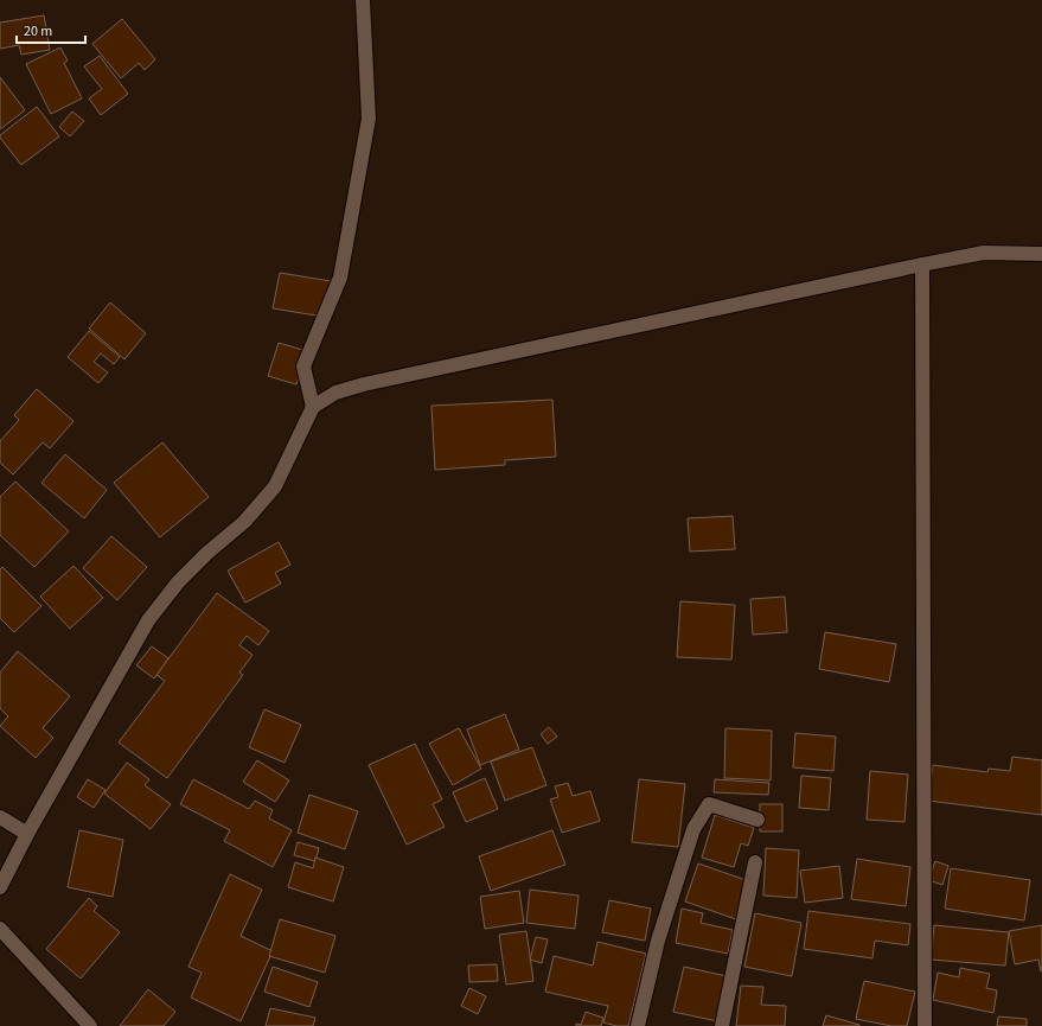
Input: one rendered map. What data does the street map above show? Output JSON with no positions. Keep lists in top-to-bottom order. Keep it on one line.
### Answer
{"scale_bar":"20 m"}
